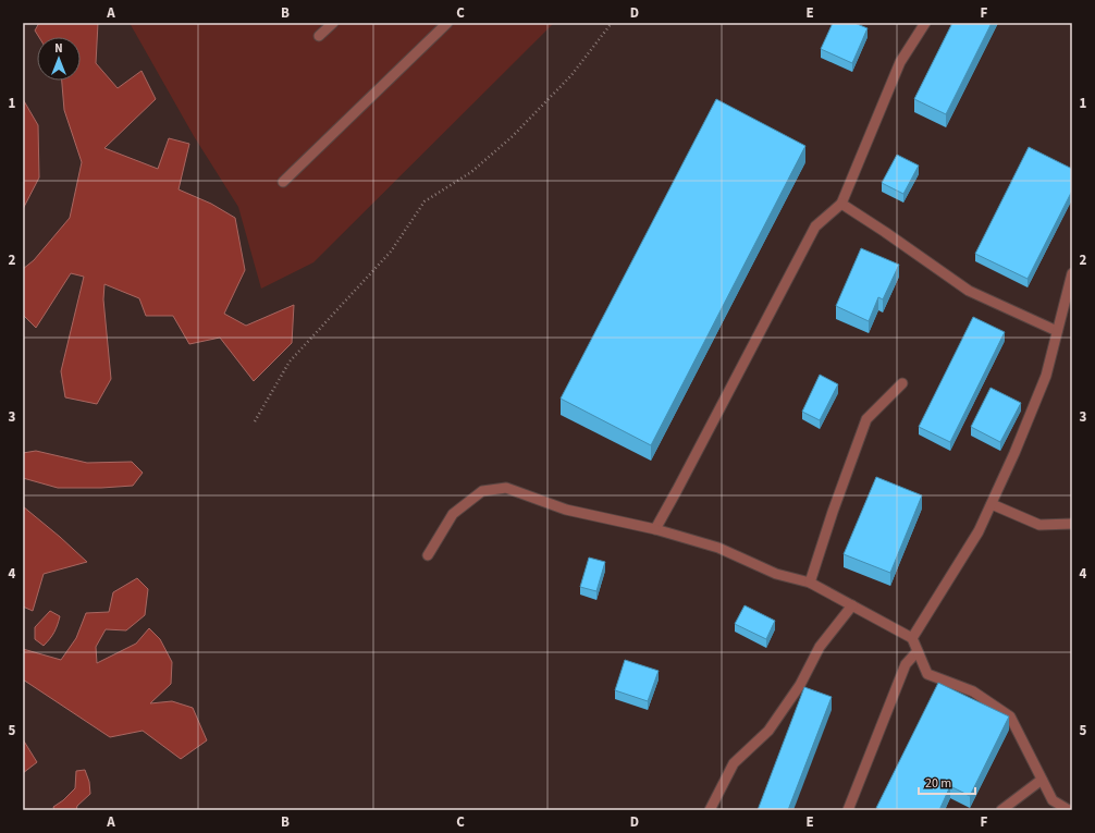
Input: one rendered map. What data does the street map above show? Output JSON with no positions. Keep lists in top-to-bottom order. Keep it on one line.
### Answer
{"scale_bar":"20 m","north":"top","grid":{"columns":["A","B","C","D","E","F"],"rows":["1","2","3","4","5"]}}
